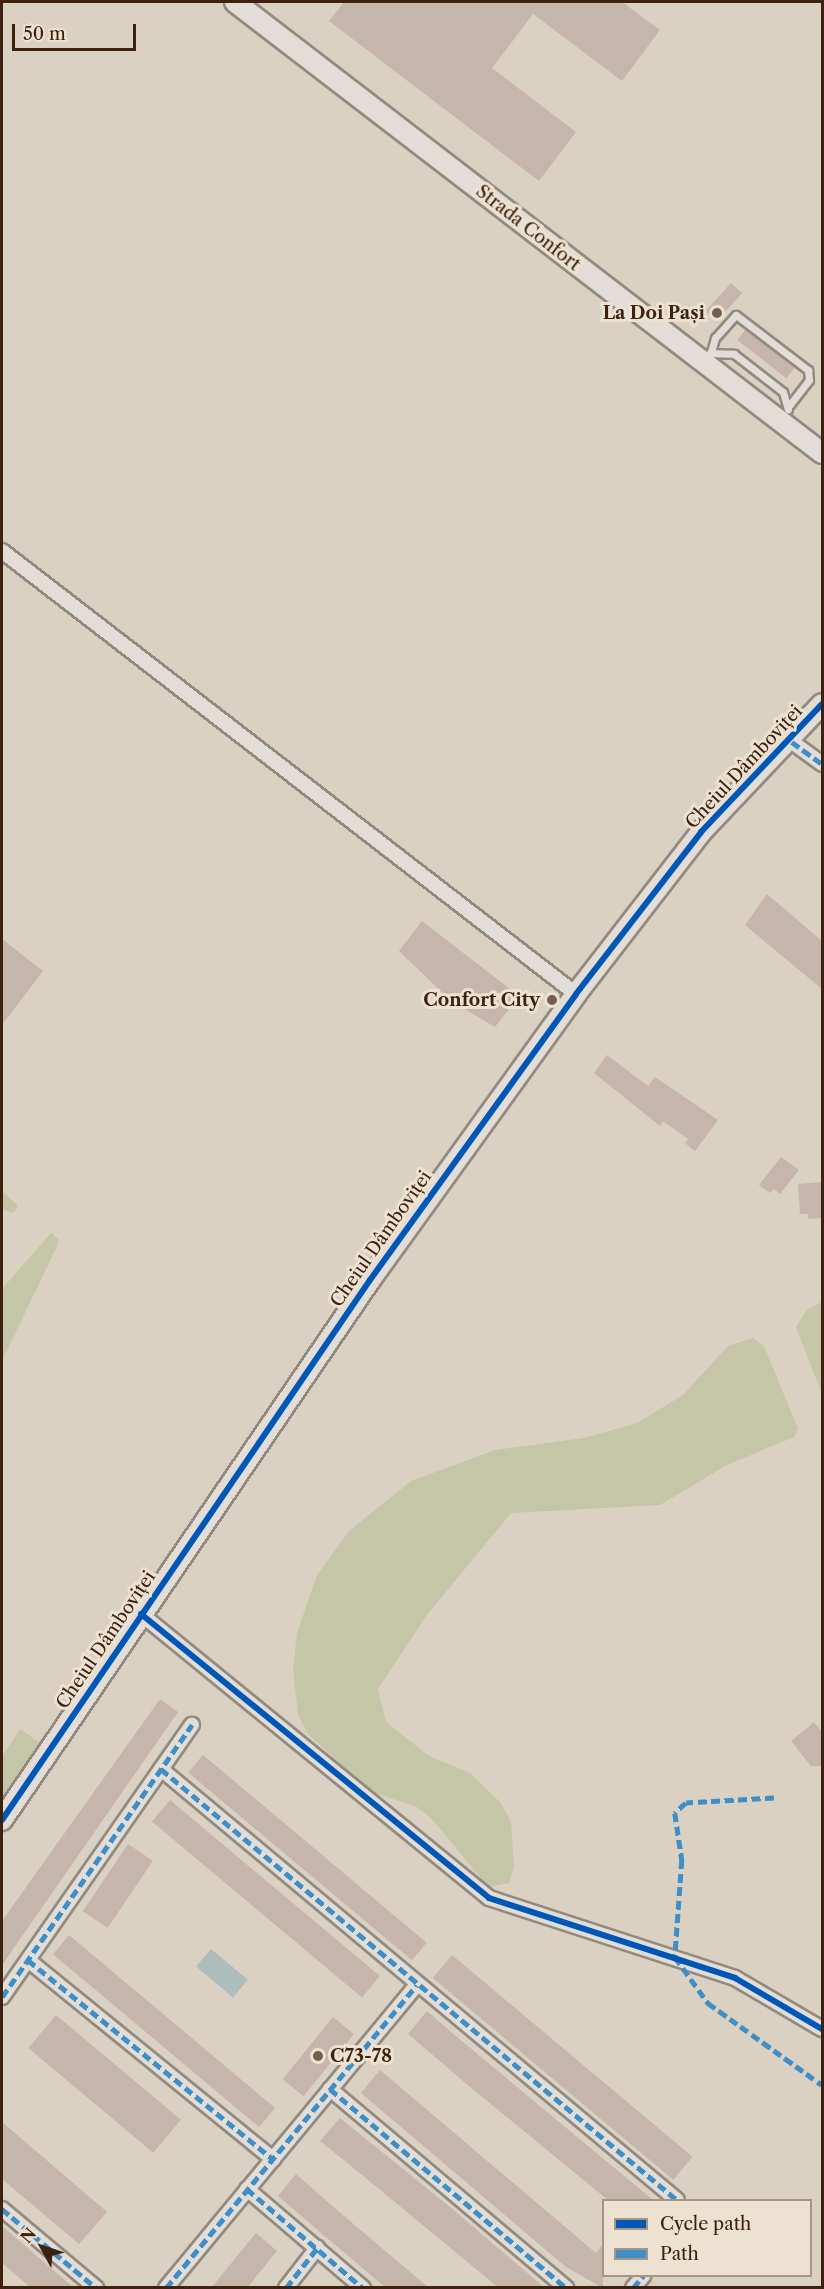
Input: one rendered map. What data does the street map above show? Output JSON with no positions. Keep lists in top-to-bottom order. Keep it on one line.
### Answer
{"streets":{"street":["Strada Confort","Cheiul Dâmboviței"]},"places":["La Doi Pași","Confort City","C73-78"],"legend":["Cycle path","Path"],"scale_bar":"50 m","north":"top left"}
